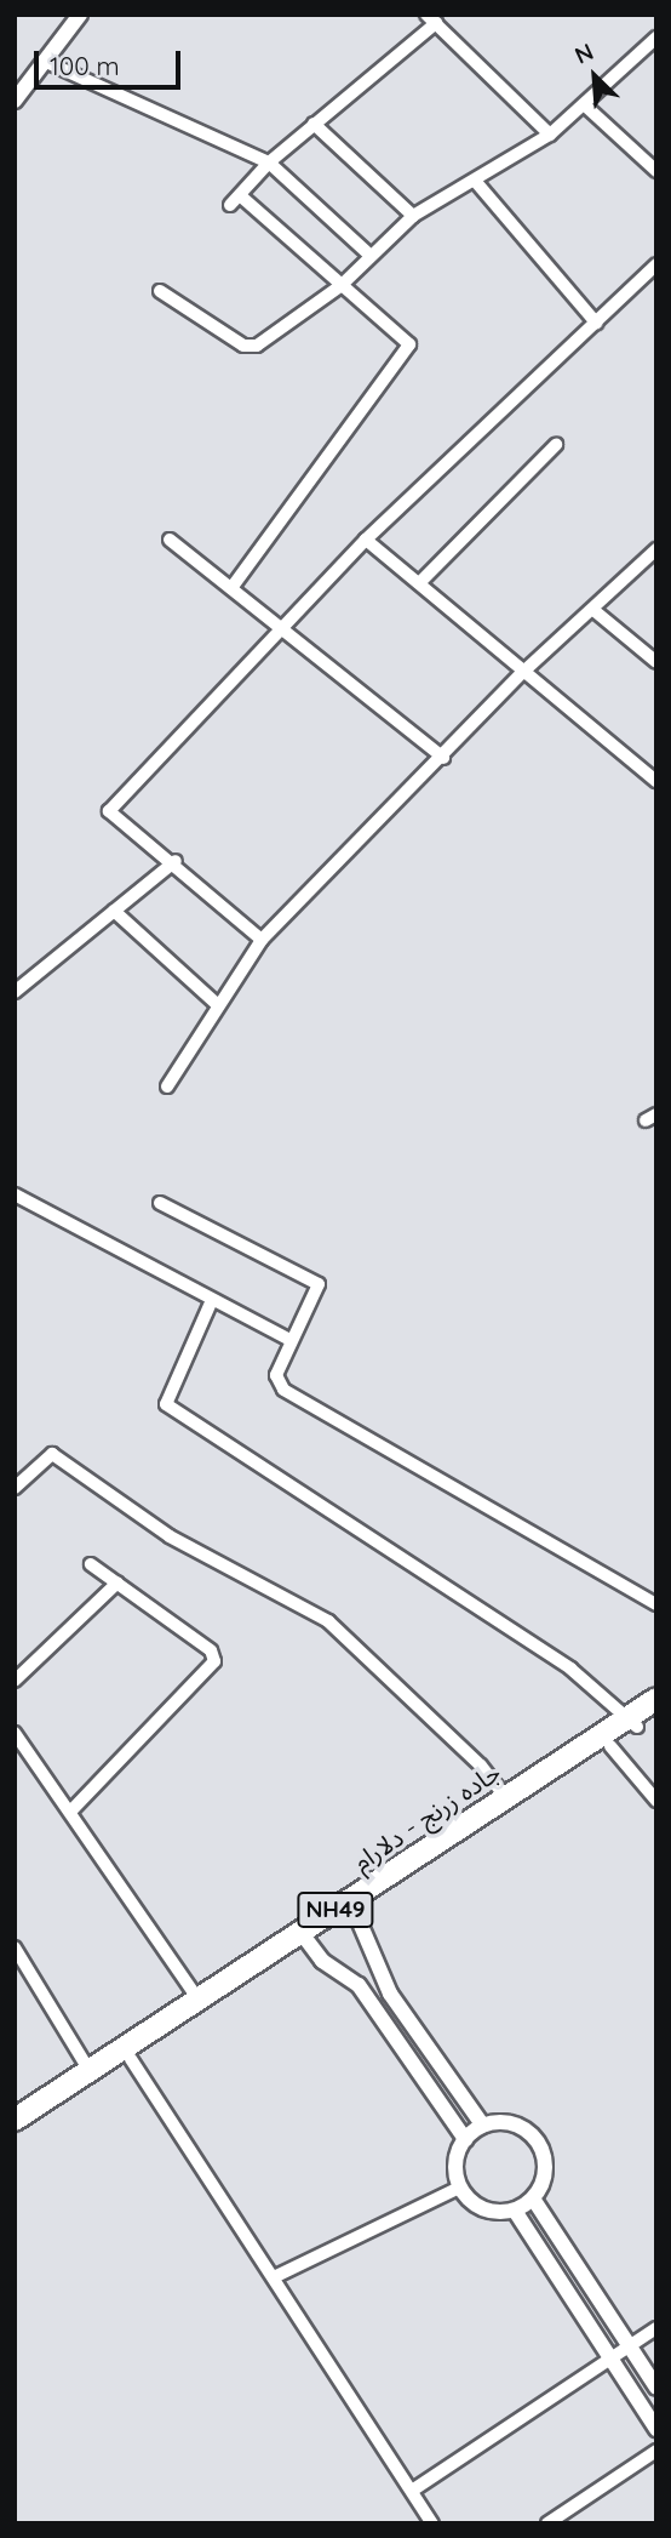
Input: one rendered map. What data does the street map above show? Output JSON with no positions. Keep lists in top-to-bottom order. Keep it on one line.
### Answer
{"streets":{"highway":["جاده زرنج - دلارام","NH49"]},"scale_bar":"100 m","north":"top left"}
